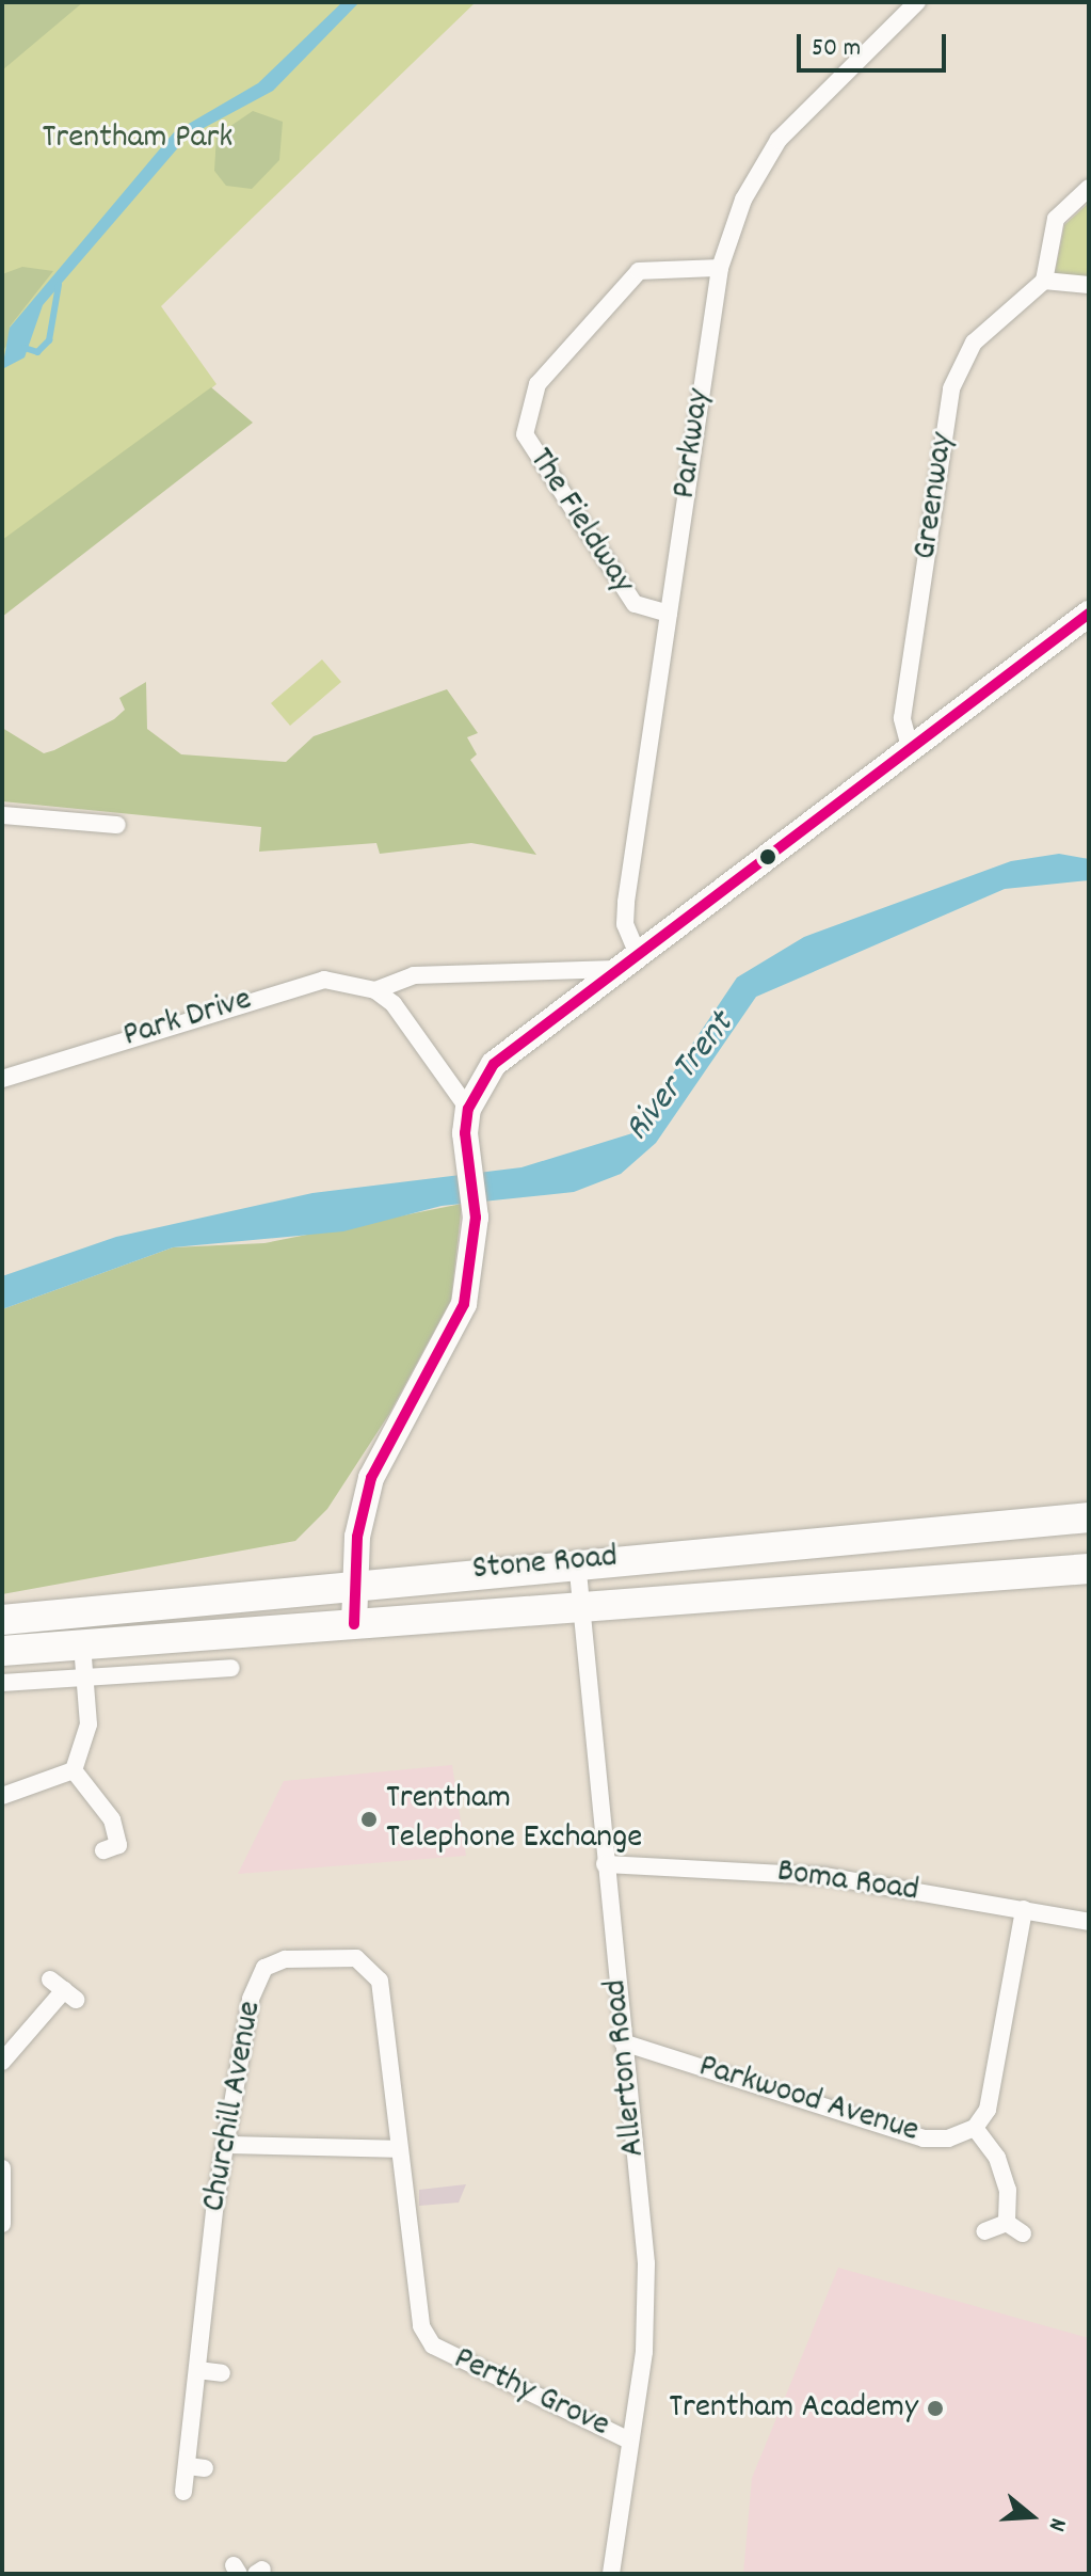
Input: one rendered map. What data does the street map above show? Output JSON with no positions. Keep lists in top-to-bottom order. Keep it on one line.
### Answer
{"streets":{"highway":["Stone Road"],"street":["Parkway","Greenway","The Fieldway","Park Drive","Boma Road","Allerton Road","Parkwood Avenue","Churchill Avenue","Perthy Grove"]},"crossings":[["Parkway","The Fieldway"],["Stone Road","Allerton Road"],["Boma Road","Allerton Road"],["Allerton Road","Parkwood Avenue"],["Allerton Road","Perthy Grove"],["Churchill Avenue","Perthy Grove"]],"water":["River Trent"],"parks":["Trentham Park"],"places":["Trentham Telephone Exchange","Trentham Academy"],"scale_bar":"50 m","north":"right"}
